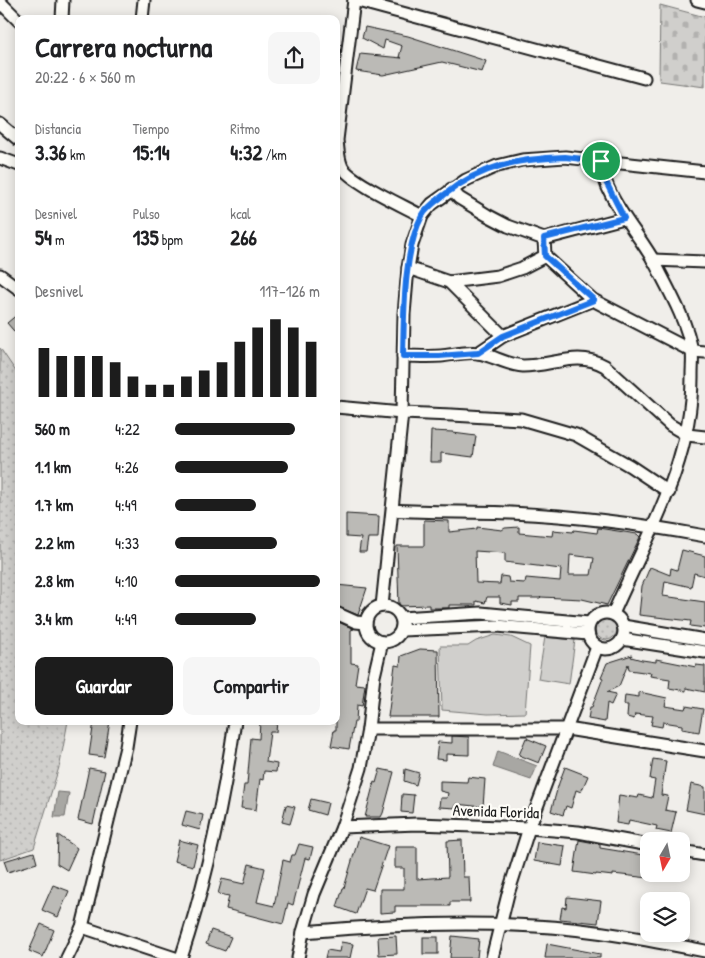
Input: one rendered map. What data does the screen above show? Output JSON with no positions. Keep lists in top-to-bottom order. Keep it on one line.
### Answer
{"streets":{"street":["Avenida Florida"]},"north":"bottom","page":{"heading":["Carrera nocturna","20:22 · 6 × 560 m"],"stats":[["Distancia","3.36 km"],["Tiempo","15:14"],["Ritmo","4:32 /km"],["Desnivel","54 m"],["Pulso","135 bpm"],["kcal","266"]],"chart":["Desnivel","117–126 m"],"list":[{"name":"560 m","note":"4:22"},{"name":"1.1 km","note":"4:26"},{"name":"1.7 km","note":"4:49"},{"name":"2.2 km","note":"4:33"},{"name":"2.8 km","note":"4:10"},{"name":"3.4 km","note":"4:49"}],"buttons":["Guardar","Compartir"]}}
